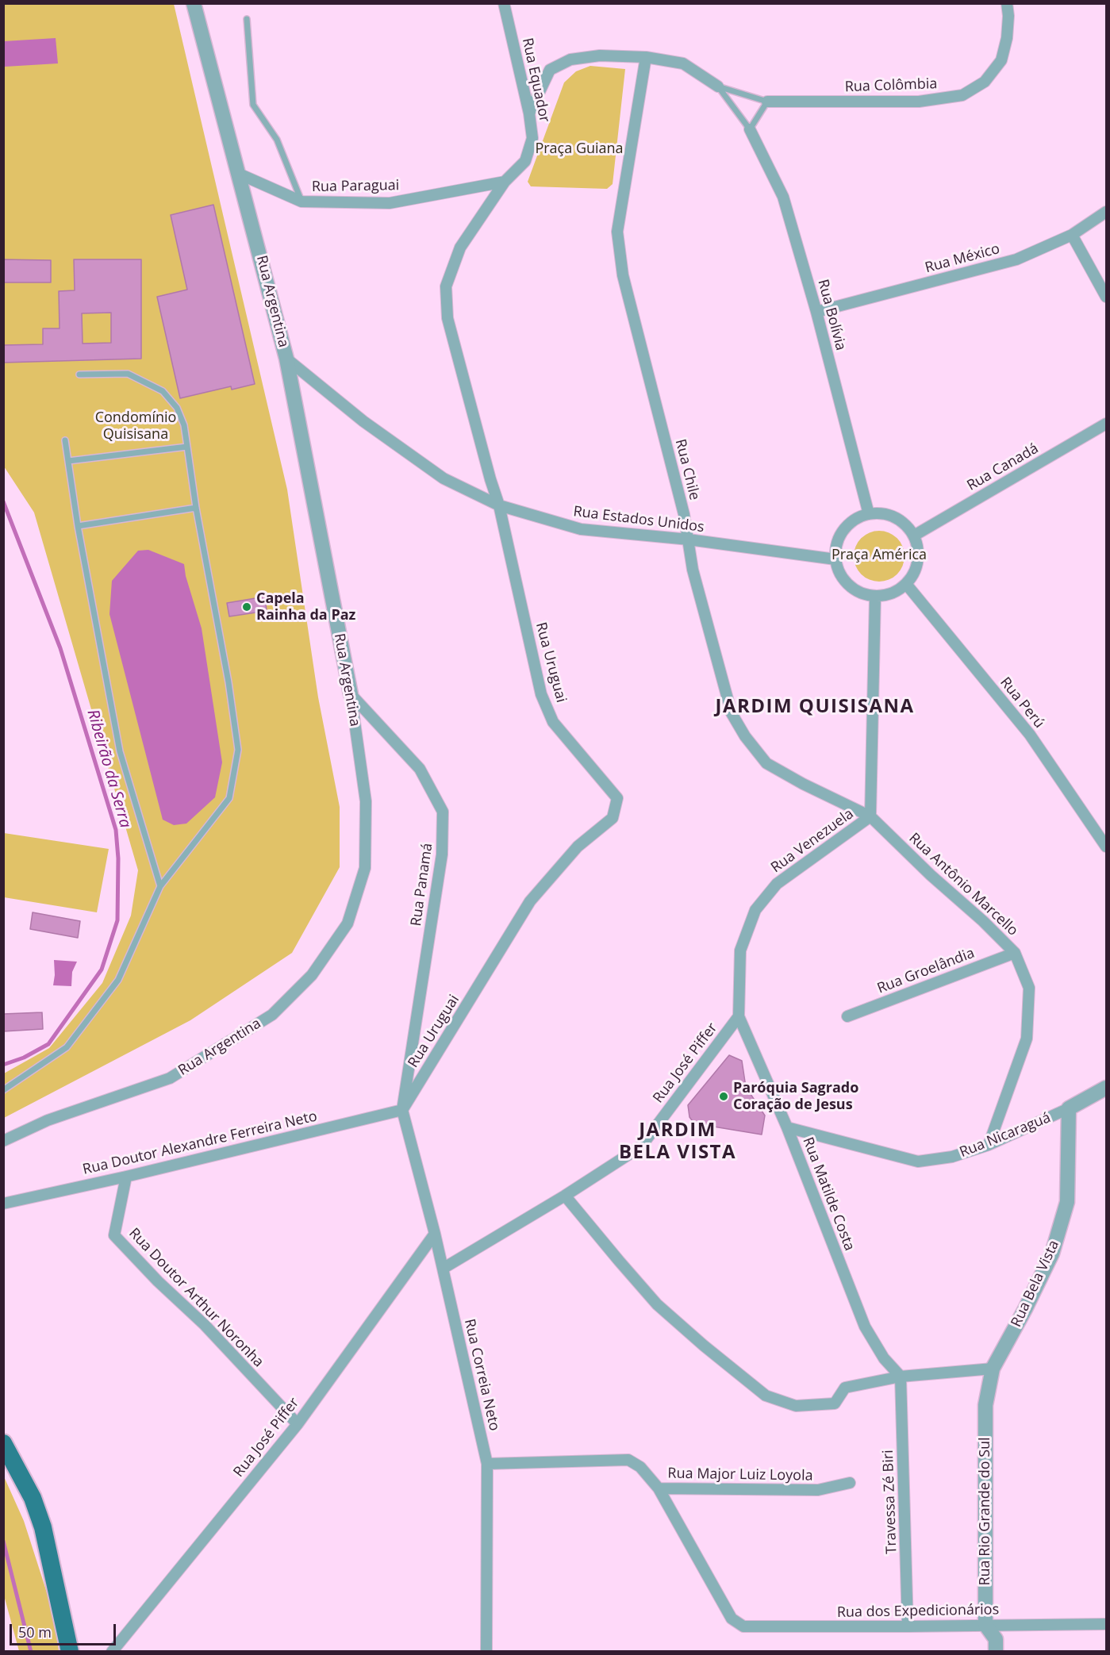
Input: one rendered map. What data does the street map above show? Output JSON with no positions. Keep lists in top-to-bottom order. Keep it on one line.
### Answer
{"streets":{"street":["Rua Equador","Rua Colômbia","Rua Paraguai","Rua México","Rua Argentina","Rua Bolívia","Rua Canadá","Rua Chile","Rua Estados Unidos","Rua Uruguai","Rua Perú","Rua Venezuela","Rua Panamá","Rua Antônio Marcello","Rua Groelândia","Rua José Piffer","Rua Nicaraguá","Rua Doutor Alexandre Ferreira Neto","Rua Matilde Costa","Rua Bela Vista","Rua Doutor Arthur Noronha","Rua Correia Neto","Rua Major Luiz Loyola","Travessa Zé Biri","Rua Rio Grande do Sul","Rua dos Expedicionários"]},"crossings":[["Rua Equador","Rua Paraguai"],["Rua Equador","Rua Uruguai"],["Rua Paraguai","Rua Argentina"],["Rua Paraguai","Rua Uruguai"],["Rua México","Rua Bolívia"],["Rua Argentina","Rua Estados Unidos"],["Rua Argentina","Rua Panamá"],["Rua Bolívia","Rua Canadá"],["Rua Bolívia","Rua Estados Unidos"],["Rua Bolívia","Rua Perú"],["Rua Bolívia","Rua Venezuela"],["Rua Canadá","Rua Estados Unidos"],["Rua Canadá","Rua Perú"],["Rua Canadá","Rua Venezuela"],["Rua Chile","Rua Estados Unidos"],["Rua Chile","Rua Venezuela"],["Rua Chile","Rua Antônio Marcello"],["Rua Estados Unidos","Rua Uruguai"],["Rua Estados Unidos","Rua Perú"],["Rua Estados Unidos","Rua Venezuela"],["Rua Uruguai","Rua Panamá"],["Rua Uruguai","Rua Doutor Alexandre Ferreira Neto"],["Rua Uruguai","Rua Correia Neto"],["Rua Perú","Rua Venezuela"],["Rua Venezuela","Rua Antônio Marcello"],["Rua Venezuela","Rua José Piffer"],["Rua Venezuela","Rua Matilde Costa"],["Rua Panamá","Rua Doutor Alexandre Ferreira Neto"],["Rua Panamá","Rua Correia Neto"],["Rua Antônio Marcello","Rua Groelândia"],["Rua Antônio Marcello","Rua Nicaraguá"],["Rua José Piffer","Rua Matilde Costa"],["Rua José Piffer","Rua Doutor Arthur Noronha"],["Rua José Piffer","Rua Correia Neto"],["Rua Nicaraguá","Rua Matilde Costa"],["Rua Nicaraguá","Rua Bela Vista"],["Rua Doutor Alexandre Ferreira Neto","Rua Doutor Arthur Noronha"],["Rua Doutor Alexandre Ferreira Neto","Rua Correia Neto"],["Rua Matilde Costa","Travessa Zé Biri"],["Rua Bela Vista","Rua Rio Grande do Sul"],["Rua Major Luiz Loyola","Rua dos Expedicionários"],["Travessa Zé Biri","Rua dos Expedicionários"],["Rua Rio Grande do Sul","Rua dos Expedicionários"]],"districts":["JARDIM QUISISANA","JARDIM BELA VISTA"],"water":["Ribeirão da Serra"],"parks":["Praça Guiana","Condomínio Quisisana","Praça América"],"places":["Capela Rainha da Paz","Paróquia Sagrado Coração de Jesus"],"scale_bar":"50 m"}
